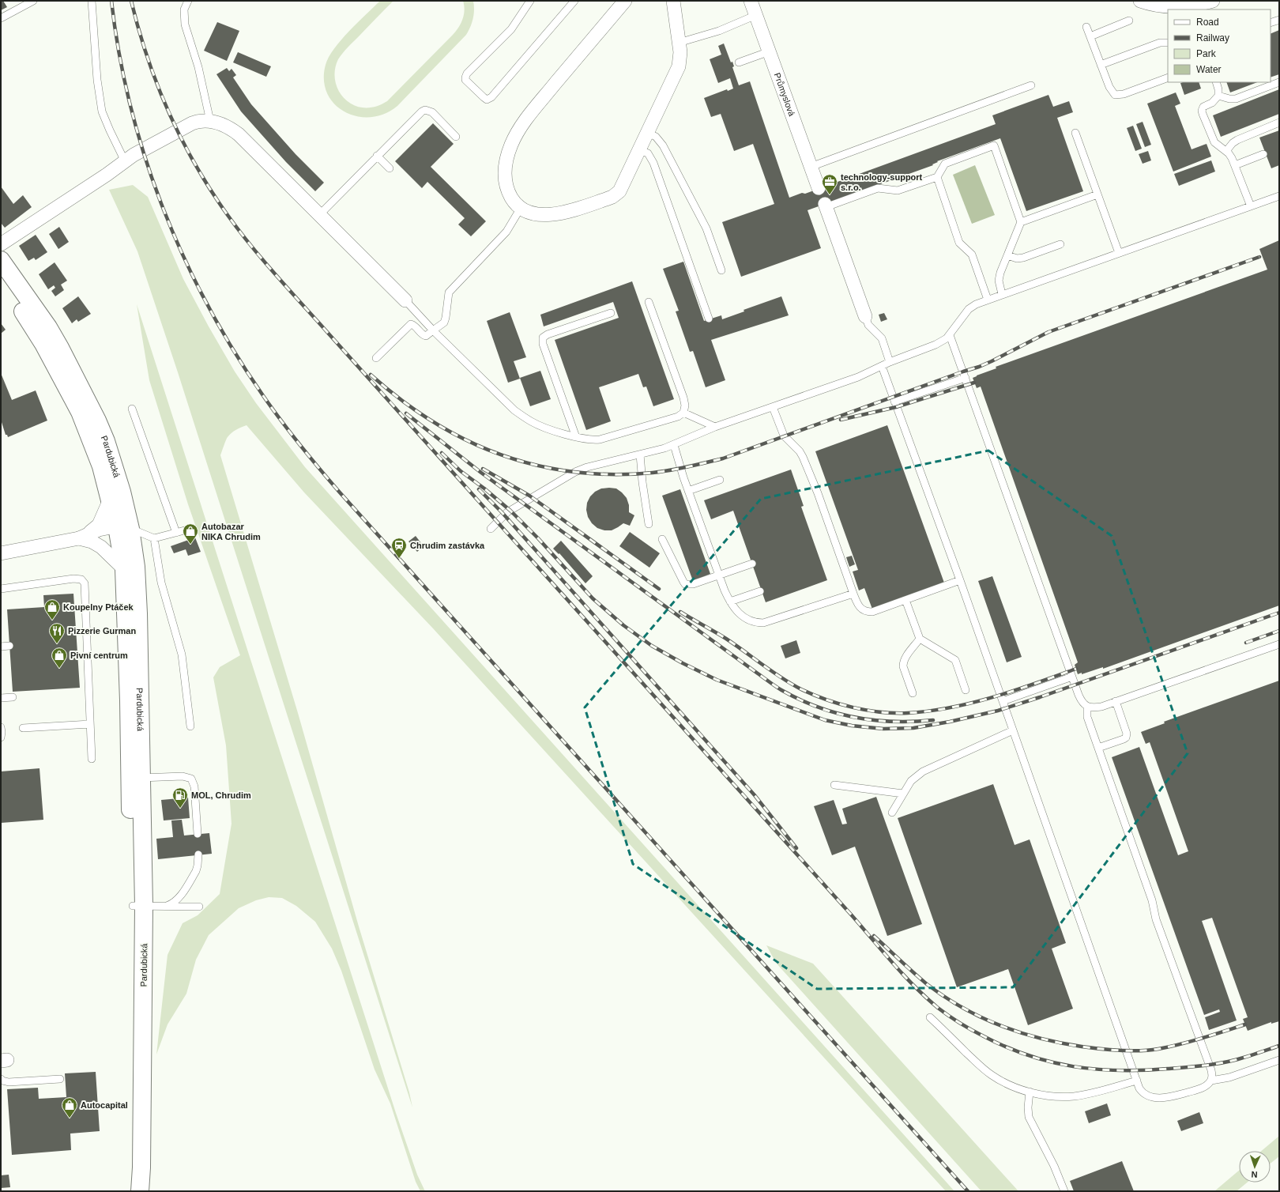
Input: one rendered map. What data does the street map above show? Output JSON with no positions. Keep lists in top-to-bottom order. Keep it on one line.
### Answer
{"streets":{"main road":["Pardubická"],"street":["Průmyslová"]},"places":{"office":["technology-support s.r.o."],"shop":["Autobazar NIKA Chrudim","Koupelny Ptáček","Pivní centrum","Autocapital"],"station":["Chrudim zastávka"],"restaurant":["Pizzerie Gurman"],"fuel station":["MOL, Chrudim"]},"legend":["Road","Railway","Park","Water"],"north":"bottom"}
